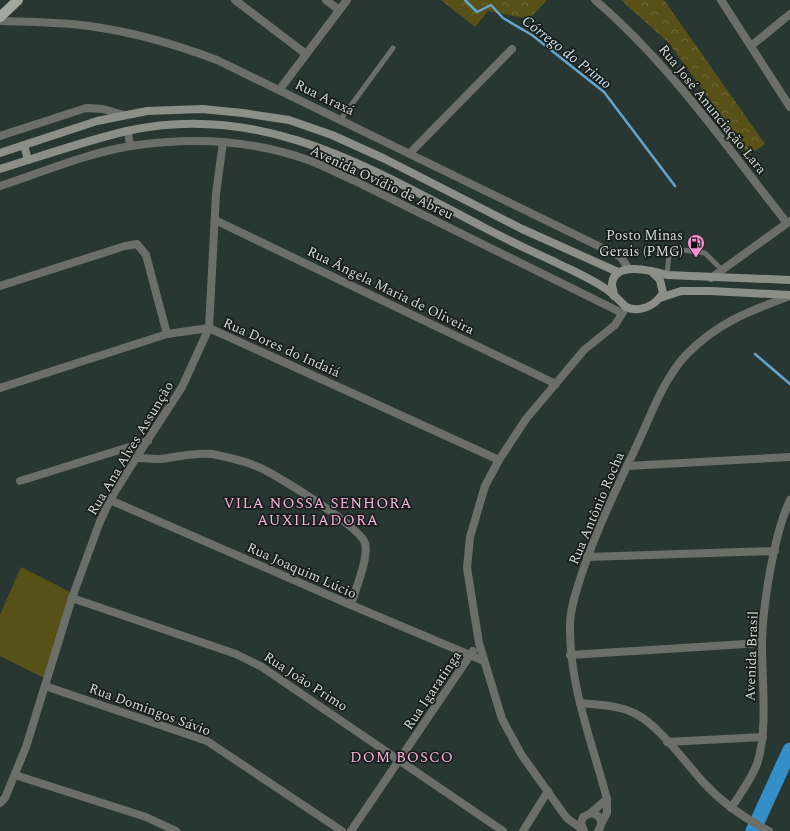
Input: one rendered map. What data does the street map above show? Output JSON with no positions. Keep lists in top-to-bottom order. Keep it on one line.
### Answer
{"streets":{"main road":["Avenida Ovídio de Abreu"],"street":["Rua Araxá","Rua José Anunciação Lara","Rua Ângela Maria de Oliveira","Rua Dores do Indaiá","Rua Ana Alves Assunção","Rua Antônio Rocha","Rua Joaquim Lúcio","Avenida Brasil","Rua João Primo","Rua Igaratinga","Rua Domingos Sávio"]},"crossings":[["Rua Araxá","Avenida Ovídio de Abreu"],["Avenida Ovídio de Abreu","Rua Ana Alves Assunção"],["Rua Ângela Maria de Oliveira","Rua Ana Alves Assunção"],["Rua Dores do Indaiá","Rua Ana Alves Assunção"],["Rua Ana Alves Assunção","Rua Joaquim Lúcio"],["Rua Ana Alves Assunção","Rua João Primo"],["Rua Ana Alves Assunção","Rua Domingos Sávio"],["Rua Joaquim Lúcio","Rua Igaratinga"],["Rua João Primo","Rua Igaratinga"]],"districts":["VILA NOSSA SENHORA AUXILIADORA","DOM BOSCO"],"water":["Córrego do Primo"],"places":{"fuel station":["Posto Minas Gerais (PMG)"]}}
